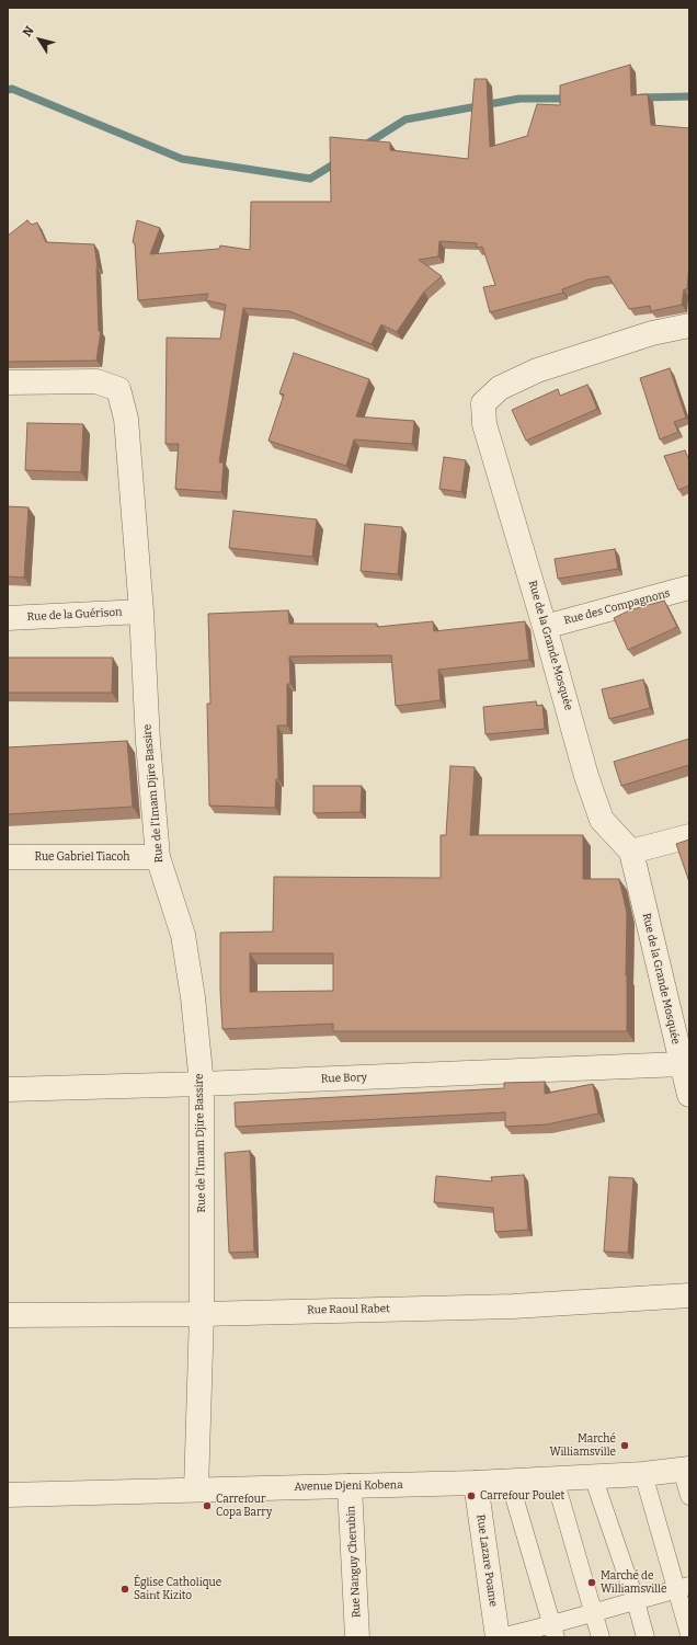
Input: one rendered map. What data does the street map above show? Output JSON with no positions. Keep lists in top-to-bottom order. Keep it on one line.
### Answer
{"streets":{"street":["Rue des Compagnons","Rue de la Guérison","Rue de la Grande Mosquée","Rue de l'Imam Djire Bassire","Rue Gabriel Tiacoh","Rue Bory","Rue Raoul Rabet","Avenue Djeni Kobena","Rue Lazare Poame","Rue Nanguy Cherubin"]},"crossings":[["Rue des Compagnons","Rue de la Grande Mosquée"],["Rue de la Guérison","Rue de l'Imam Djire Bassire"],["Rue de la Grande Mosquée","Rue Bory"],["Rue de l'Imam Djire Bassire","Rue Gabriel Tiacoh"],["Rue de l'Imam Djire Bassire","Rue Bory"],["Rue de l'Imam Djire Bassire","Rue Raoul Rabet"],["Rue de l'Imam Djire Bassire","Avenue Djeni Kobena"],["Avenue Djeni Kobena","Rue Lazare Poame"],["Avenue Djeni Kobena","Rue Nanguy Cherubin"]],"places":["Marché Williamsville","Carrefour Poulet","Carrefour Copa Barry","Marché de Williamsville","Église Catholique Saint Kizito"],"north":"top left"}
